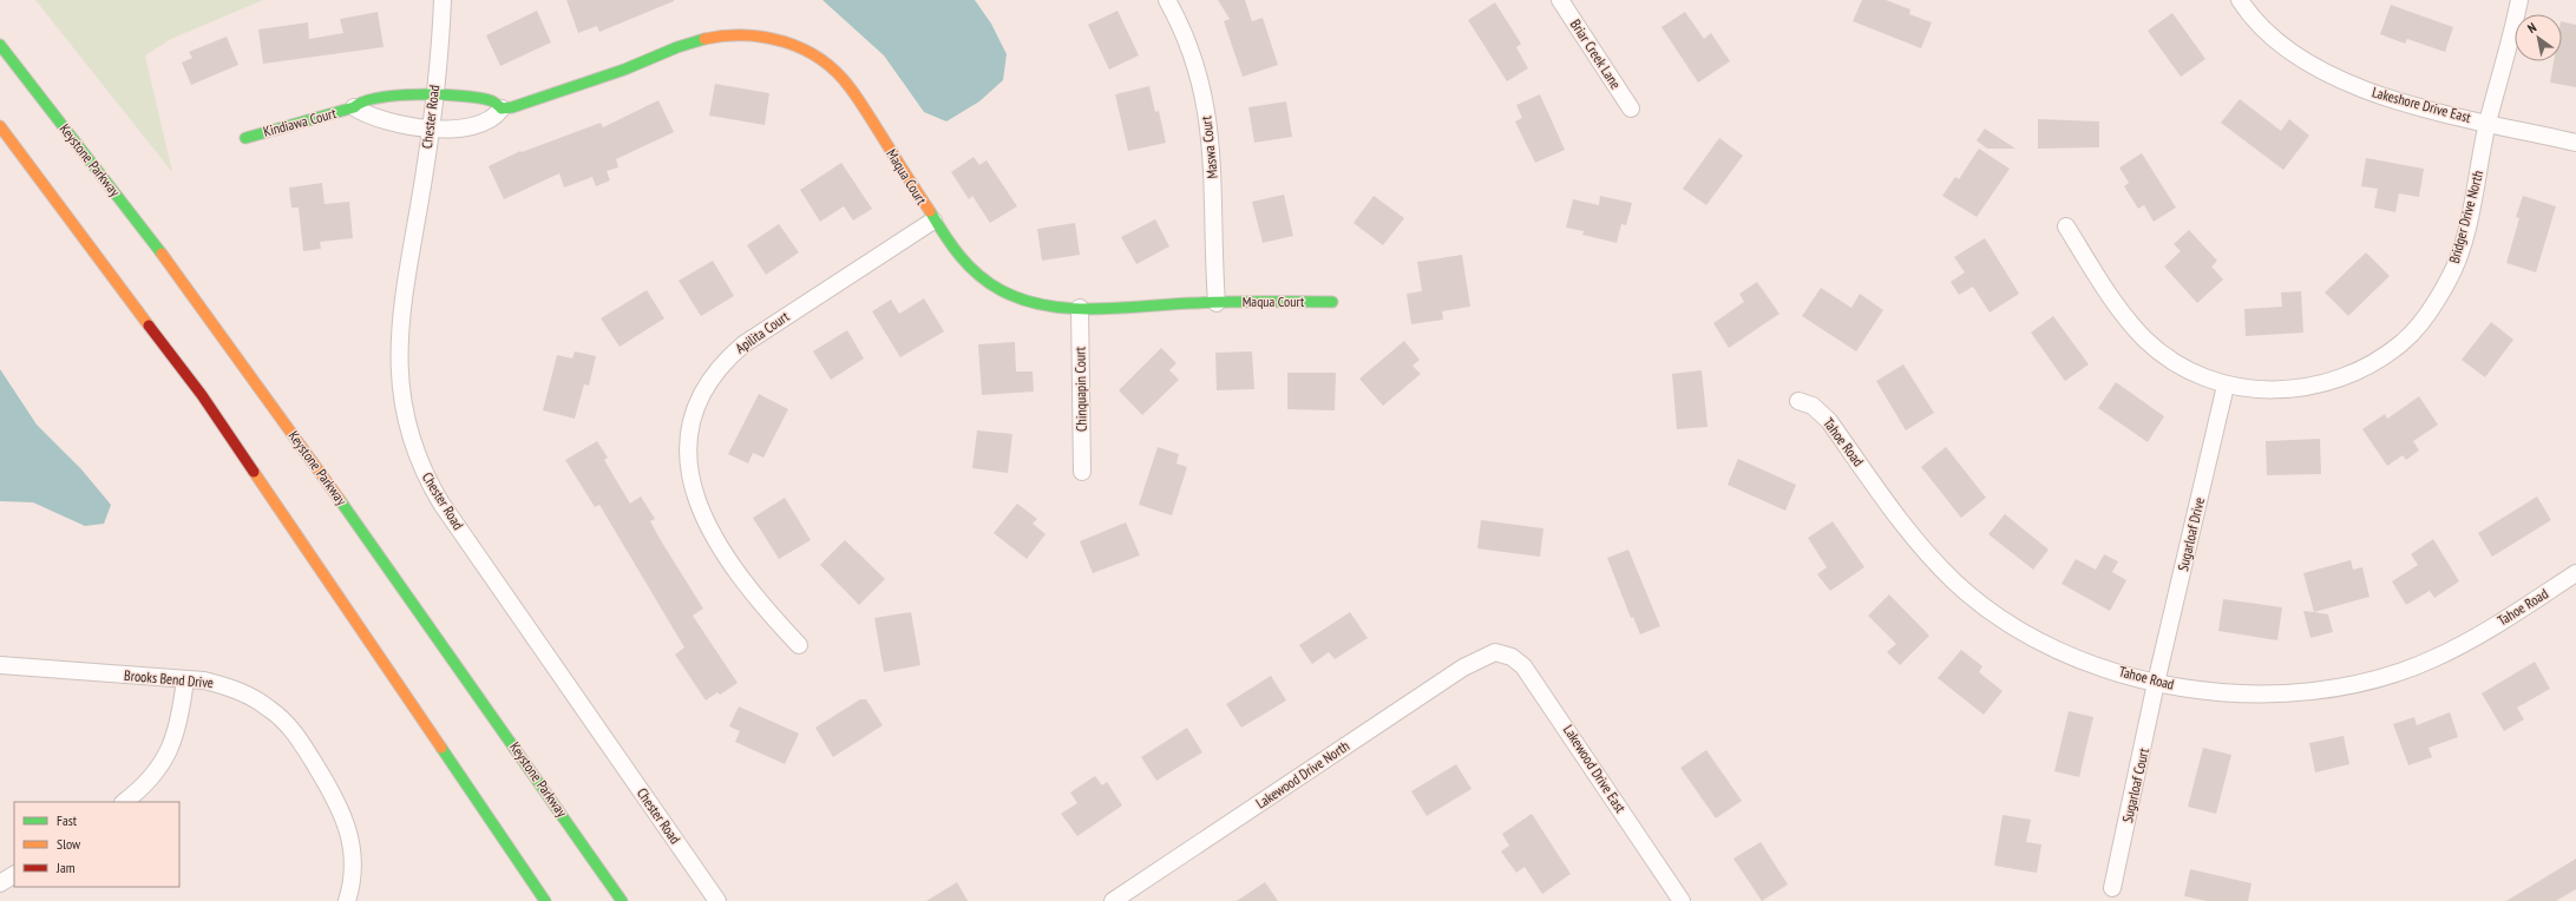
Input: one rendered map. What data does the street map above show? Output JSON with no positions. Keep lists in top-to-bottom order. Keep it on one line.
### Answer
{"streets":{"main road":["Kindiawa Court","Keystone Parkway","Maqua Court"],"street":["Briar Creek Lane","Lakeshore Drive East","Chester Road","Maswa Court","Bridger Drive North","Apilita Court","Chinquapin Court","Tahoe Road","Sugarloaf Drive","Brooks Bend Drive","Lakewood Drive East","Lakewood Drive North","Sugarloaf Court"]},"crossings":[["Lakeshore Drive East","Bridger Drive North"],["Chester Road","Kindiawa Court"],["Chester Road","Maqua Court"],["Kindiawa Court","Maqua Court"],["Maswa Court","Maqua Court"],["Maqua Court","Apilita Court"],["Maqua Court","Chinquapin Court"],["Bridger Drive North","Sugarloaf Drive"],["Tahoe Road","Sugarloaf Drive"],["Tahoe Road","Sugarloaf Court"],["Sugarloaf Drive","Sugarloaf Court"],["Lakewood Drive East","Lakewood Drive North"]],"legend":["Fast","Slow","Jam"],"north":"top left"}
